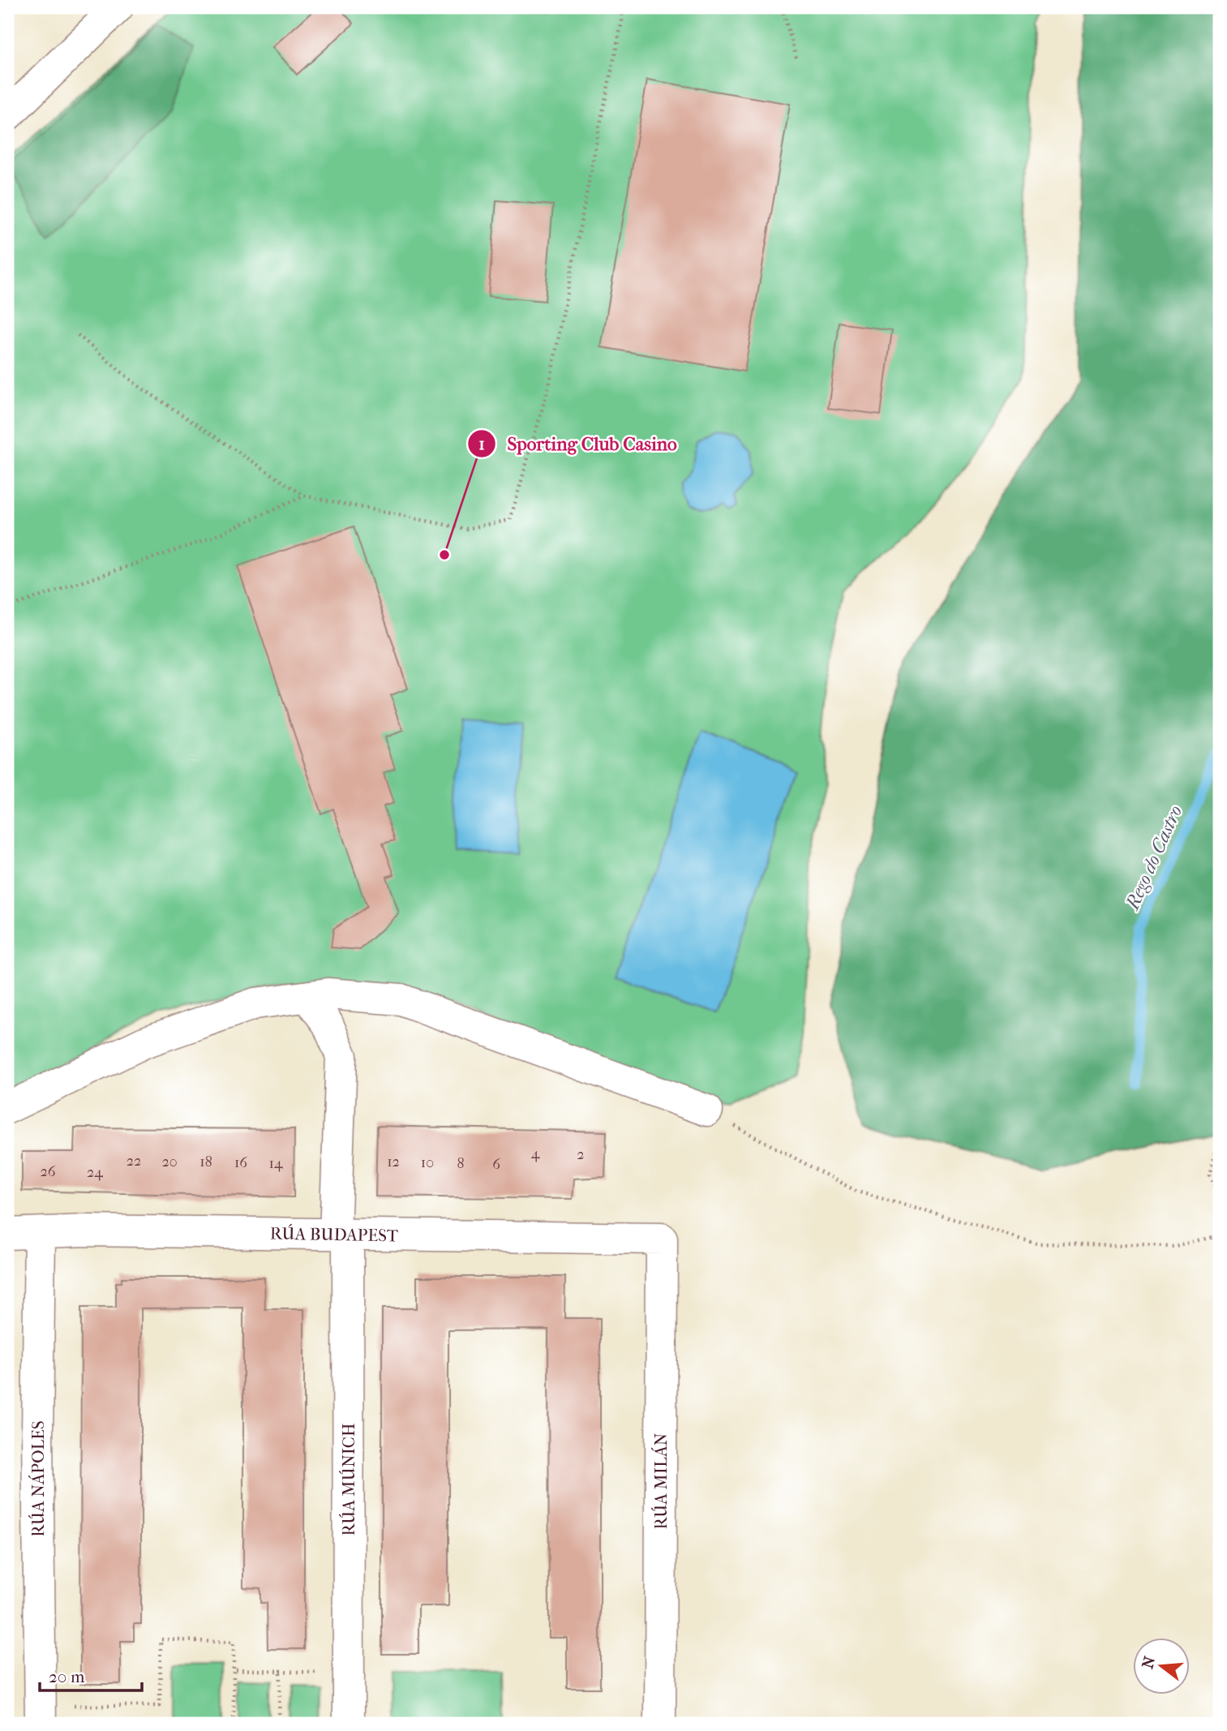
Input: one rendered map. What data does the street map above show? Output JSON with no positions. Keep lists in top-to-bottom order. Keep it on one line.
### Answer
{"streets":{"street":["RÚA BUDAPEST","RÚA NÁPOLES","RÚA MÚNICH","RÚA MILÁN"]},"crossings":[["RÚA BUDAPEST","RÚA NÁPOLES"],["RÚA BUDAPEST","RÚA MÚNICH"],["RÚA BUDAPEST","RÚA MILÁN"]],"water":["Rego do Castro"],"places":["Sporting Club Casino"],"house_numbers":["4","2","22","20","18","12","16","10","14","8","6","26","24"],"scale_bar":"20 m","north":"left"}
